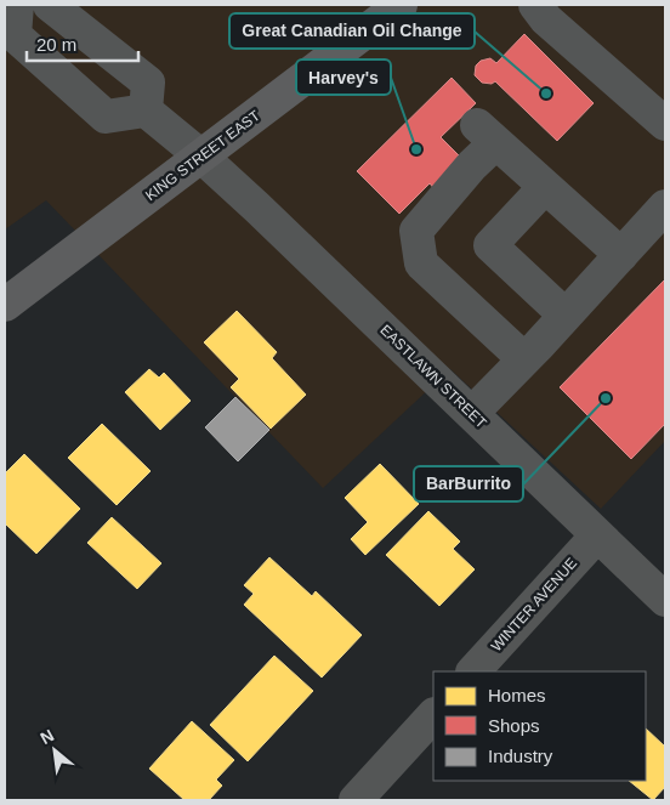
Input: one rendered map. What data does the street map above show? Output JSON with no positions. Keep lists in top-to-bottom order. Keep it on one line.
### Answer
{"streets":{"main road":["KING STREET EAST"],"street":["EASTLAWN STREET","WINTER AVENUE"]},"crossings":[["KING STREET EAST","EASTLAWN STREET"],["EASTLAWN STREET","WINTER AVENUE"]],"places":["Great Canadian Oil Change","Harvey's","BarBurrito"],"legend":["Homes","Shops","Industry"],"scale_bar":"20 m","north":"top left"}
